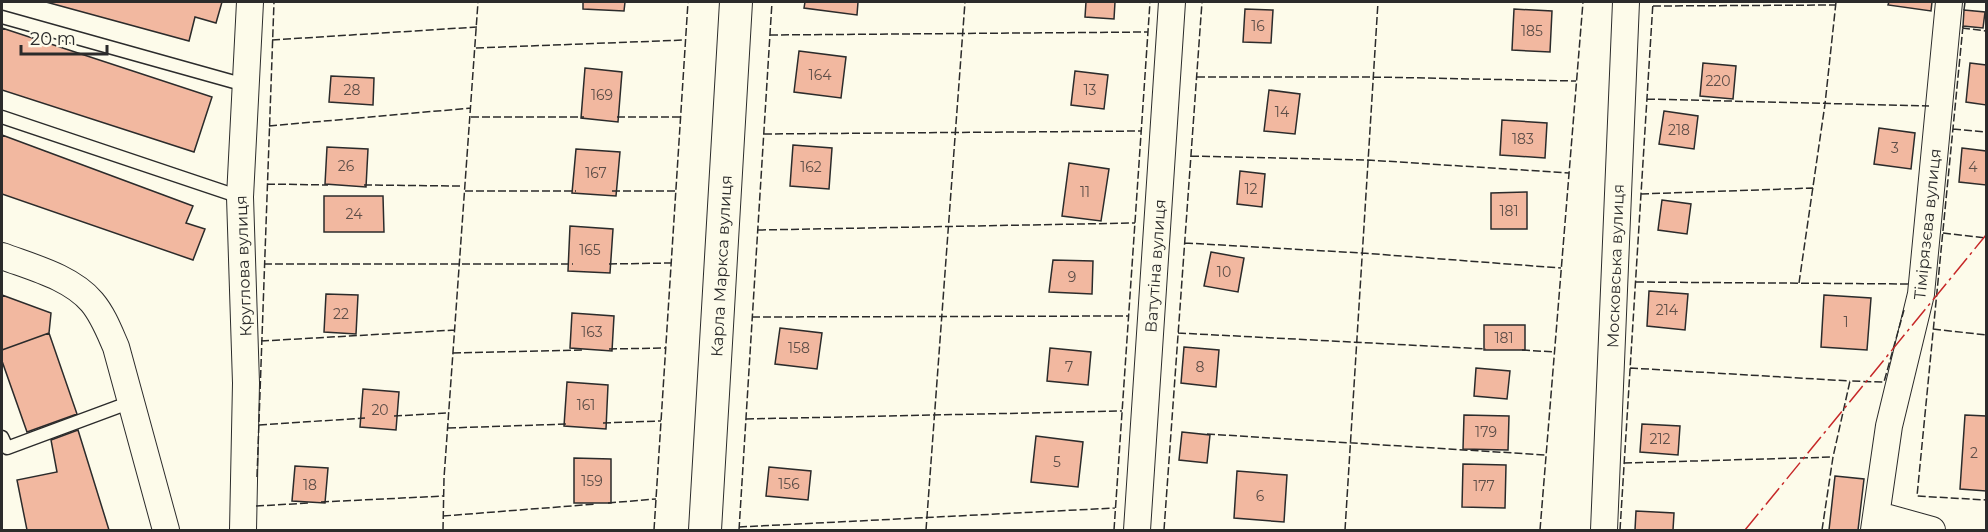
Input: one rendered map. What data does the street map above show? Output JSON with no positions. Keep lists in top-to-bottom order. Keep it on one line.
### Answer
{"streets":{"street":["Тімірязєва вулиця","Круглова вулиця","Карла Маркса вулиця","Ватутіна вулиця","Московська вулиця"]},"house_numbers":["16","185","164","220","28","13","169","14","218","183","3","26","162","4","167","12","11","181","24","165","10","9","214","22","1","163","181","158","7","8","161","20","179","212","2","5","159","156","18","177","6"],"scale_bar":"20 m"}
